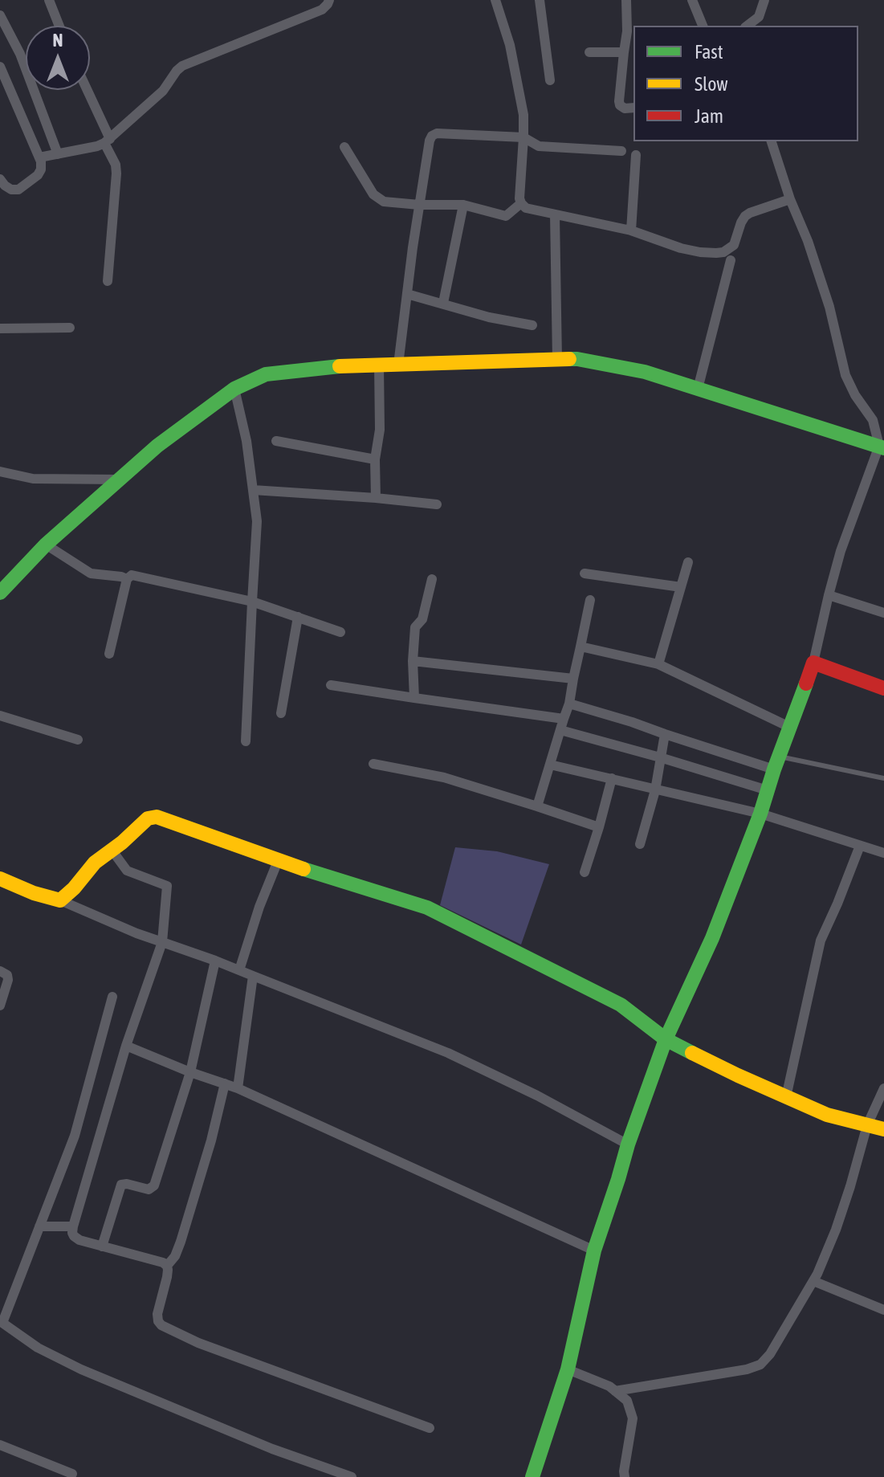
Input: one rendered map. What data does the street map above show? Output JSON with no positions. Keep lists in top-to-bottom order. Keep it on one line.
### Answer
{"legend":["Fast","Slow","Jam"],"north":"top"}
